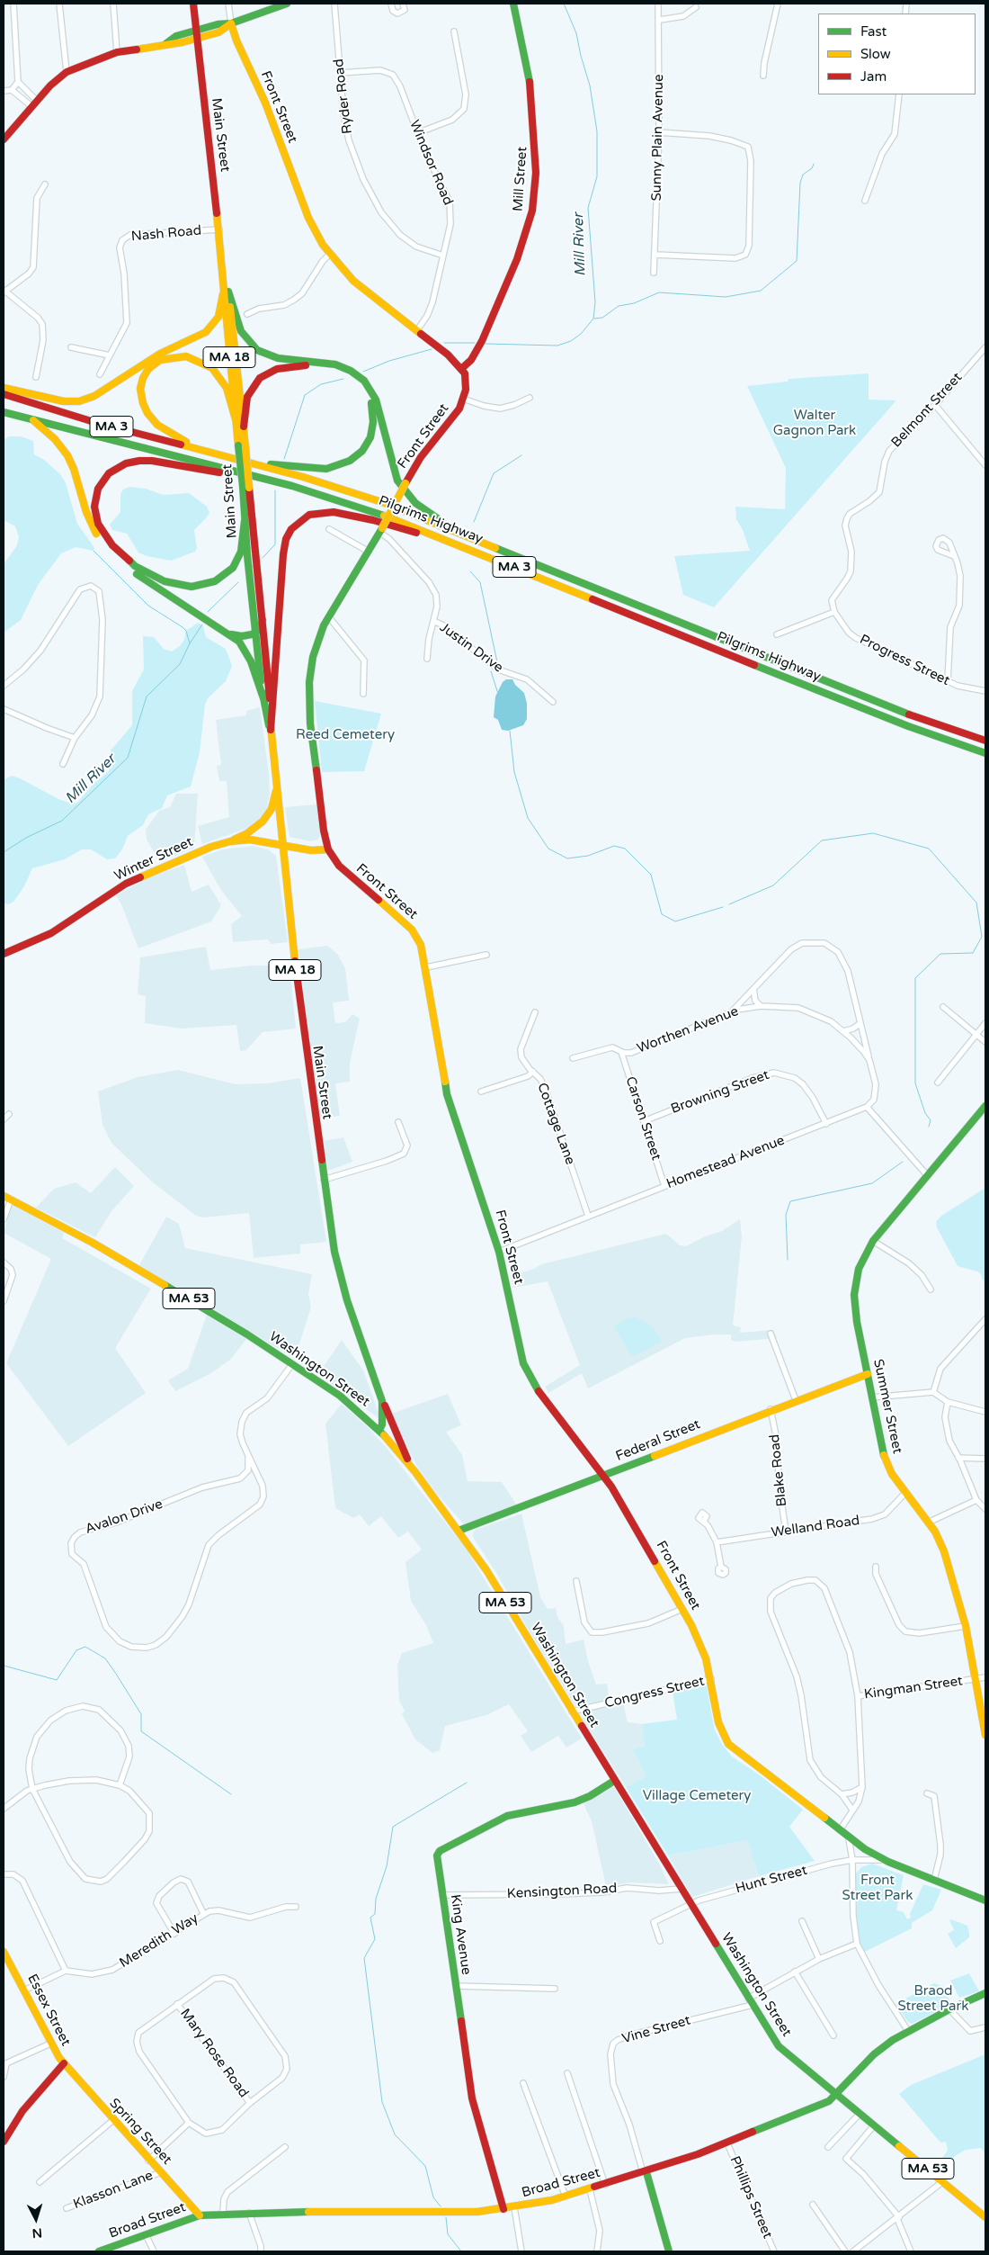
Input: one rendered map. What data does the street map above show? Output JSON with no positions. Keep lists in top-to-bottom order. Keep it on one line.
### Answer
{"streets":{"main road":["Front Street","Main Street","Mill Street","MA 18","MA 3","Pilgrims Highway","Winter Street","MA 53","Washington Street","Summer Street","Federal Street","King Avenue","Essex Street","Spring Street","Broad Street"],"street":["Ryder Road","Sunny Plain Avenue","Windsor Road","Nash Road","Belmont Street","Justin Drive","Progress Street","Worthen Avenue","Browning Street","Carson Street","Cottage Lane","Homestead Avenue","Blake Road","Avalon Drive","Welland Road","Kingman Street","Congress Street","Hunt Street","Kensington Road","Meredith Way","Vine Street","Mary Rose Road","Klasson Lane","Phillips Street"]},"crossings":[["Ryder Road","Windsor Road"],["Front Street","Windsor Road"],["Front Street","Mill Street"],["Front Street","Winter Street"],["Front Street","Homestead Avenue"],["Front Street","Federal Street"],["Front Street","Kingman Street"],["Front Street","Congress Street"],["Front Street","Hunt Street"],["Main Street","Nash Road"],["Main Street","MA 18"],["Main Street","Winter Street"],["Main Street","Washington Street"],["Belmont Street","Progress Street"],["Worthen Avenue","Carson Street"],["Worthen Avenue","Homestead Avenue"],["Browning Street","Carson Street"],["Browning Street","Homestead Avenue"],["Carson Street","Homestead Avenue"],["Cottage Lane","Homestead Avenue"],["Washington Street","Federal Street"],["Washington Street","Avalon Drive"],["Washington Street","Congress Street"],["Washington Street","Hunt Street"],["Washington Street","Kensington Road"],["Washington Street","King Avenue"],["Washington Street","Vine Street"],["Washington Street","Broad Street"],["Summer Street","Federal Street"],["Summer Street","Welland Road"],["Summer Street","Kingman Street"],["Federal Street","Blake Road"],["Blake Road","Welland Road"],["Kensington Road","King Avenue"],["King Avenue","Broad Street"],["Essex Street","Spring Street"],["Vine Street","Broad Street"],["Spring Street","Broad Street"],["Spring Street","Klasson Lane"],["Broad Street","Phillips Street"]],"water":["Mill River"],"parks":["Walter Gagnon Park","Reed Cemetery","Village Cemetery","Front Street Park","Braod Street Park"],"legend":["Fast","Slow","Jam"],"north":"bottom"}
